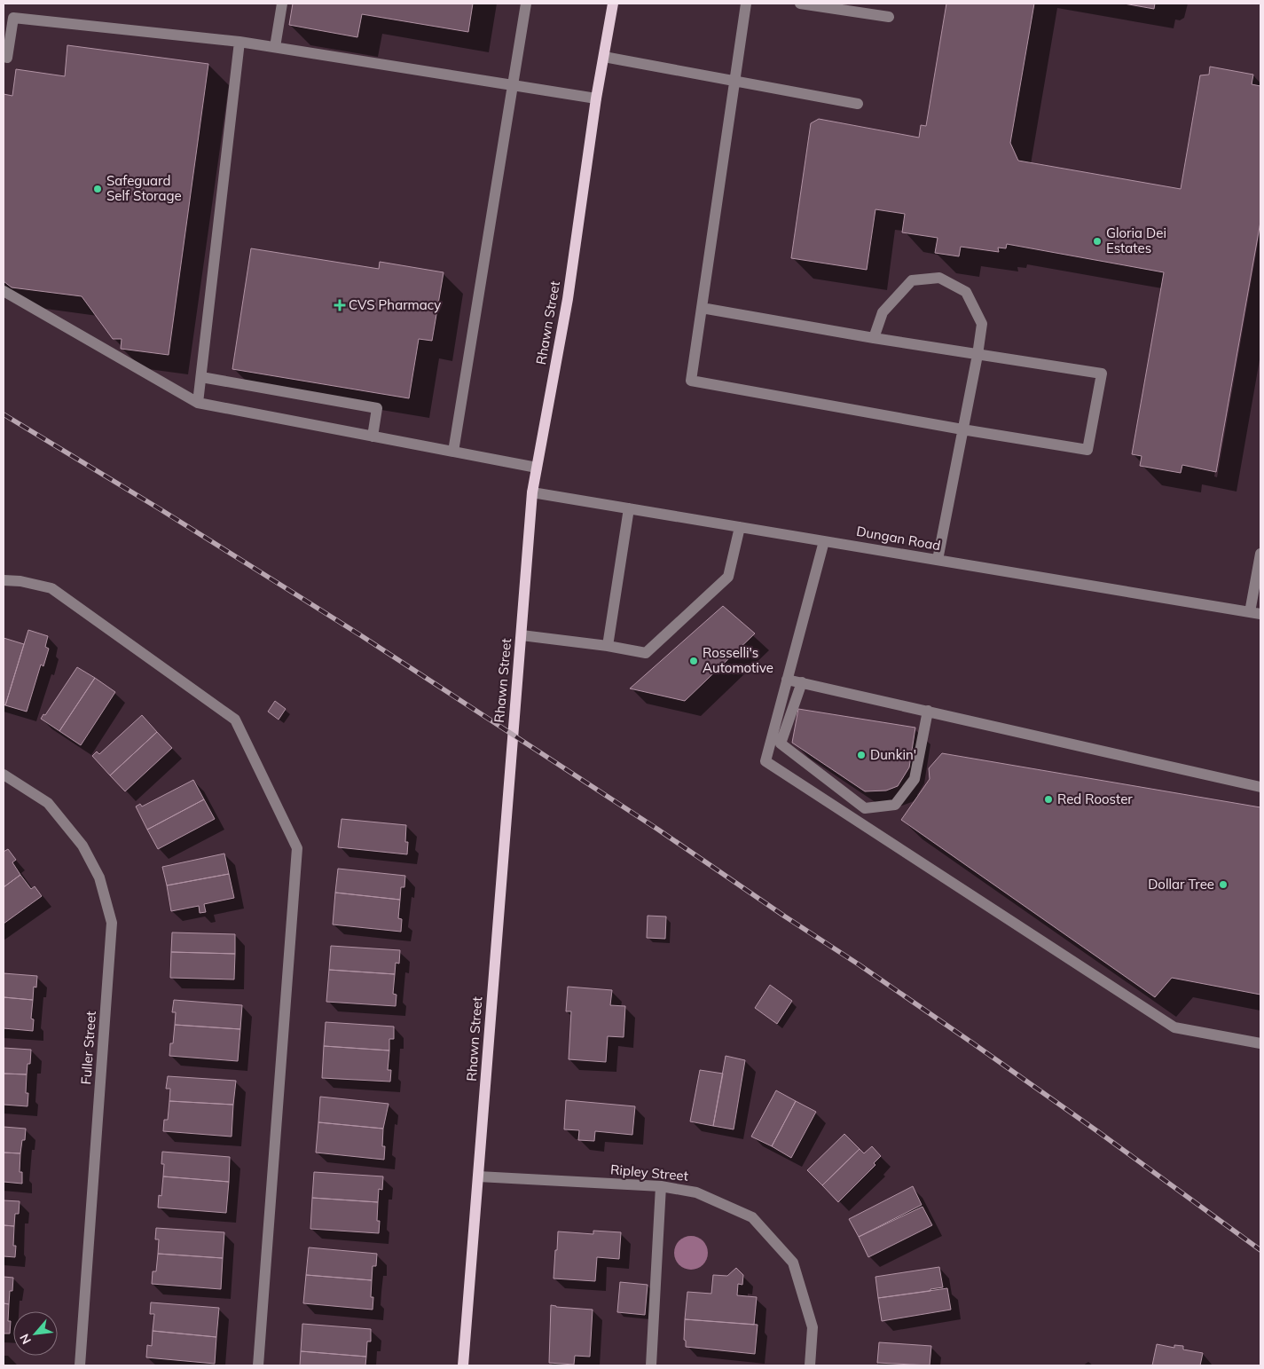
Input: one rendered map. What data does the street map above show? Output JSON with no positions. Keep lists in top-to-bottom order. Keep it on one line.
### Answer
{"streets":{"main road":["Rhawn Street"],"street":["Dungan Road","Fuller Street","Ripley Street"]},"crossings":[["Rhawn Street","Dungan Road"],["Rhawn Street","Ripley Street"]],"places":{"other":["Safeguard Self Storage","Gloria Dei Estates","Rosselli's Automotive","Dunkin'","Red Rooster","Dollar Tree"],"health":["CVS Pharmacy"]},"north":"bottom left"}
